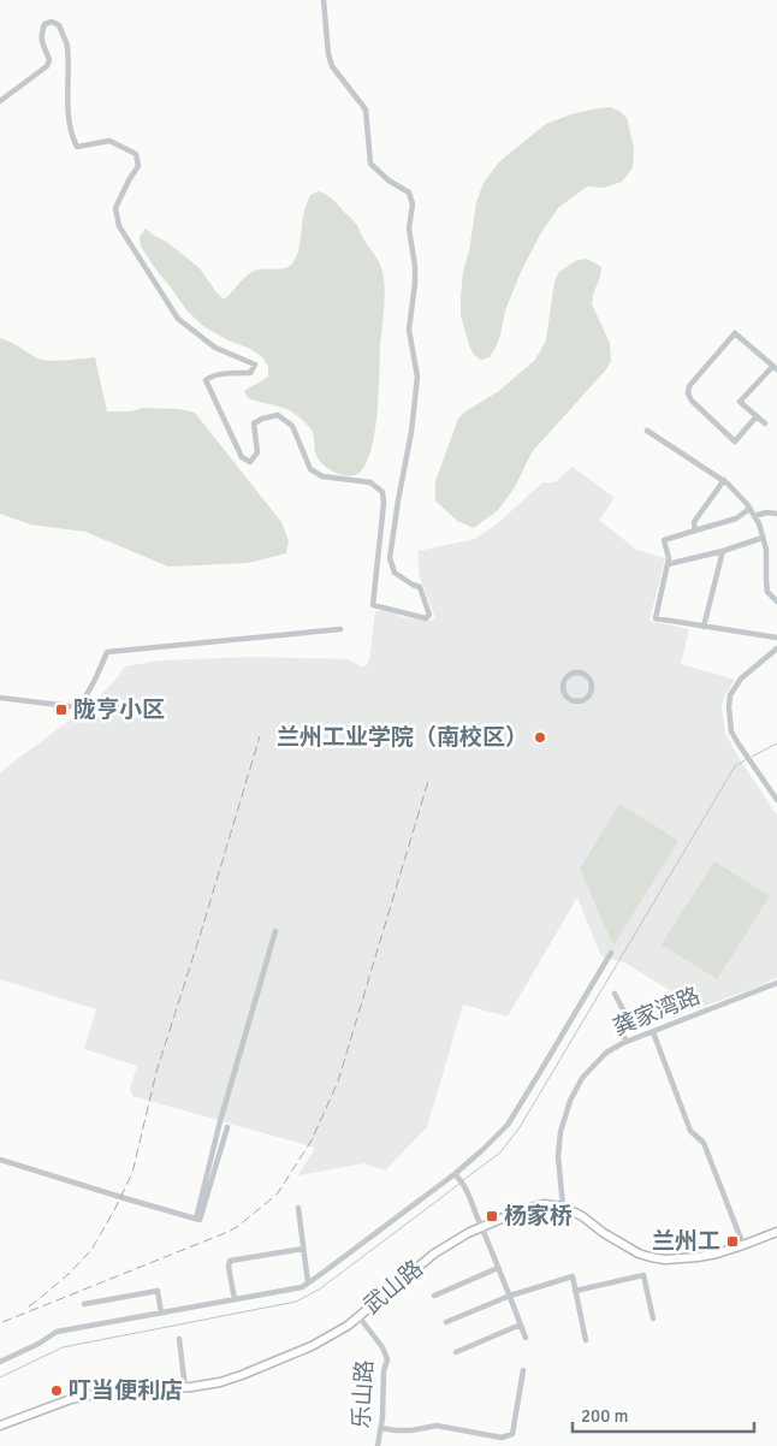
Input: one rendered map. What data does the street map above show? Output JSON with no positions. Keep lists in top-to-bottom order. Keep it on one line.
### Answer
{"streets":{"main road":["武山路"],"street":["龚家湾路","乐山路"]},"crossings":[["龚家湾路","武山路"],["武山路","乐山路"]],"places":{"transit":["陇亨小区","杨家桥","兰州工"],"other":["兰州工业学院（南校区）","叮当便利店"]},"scale_bar":"200 m"}
